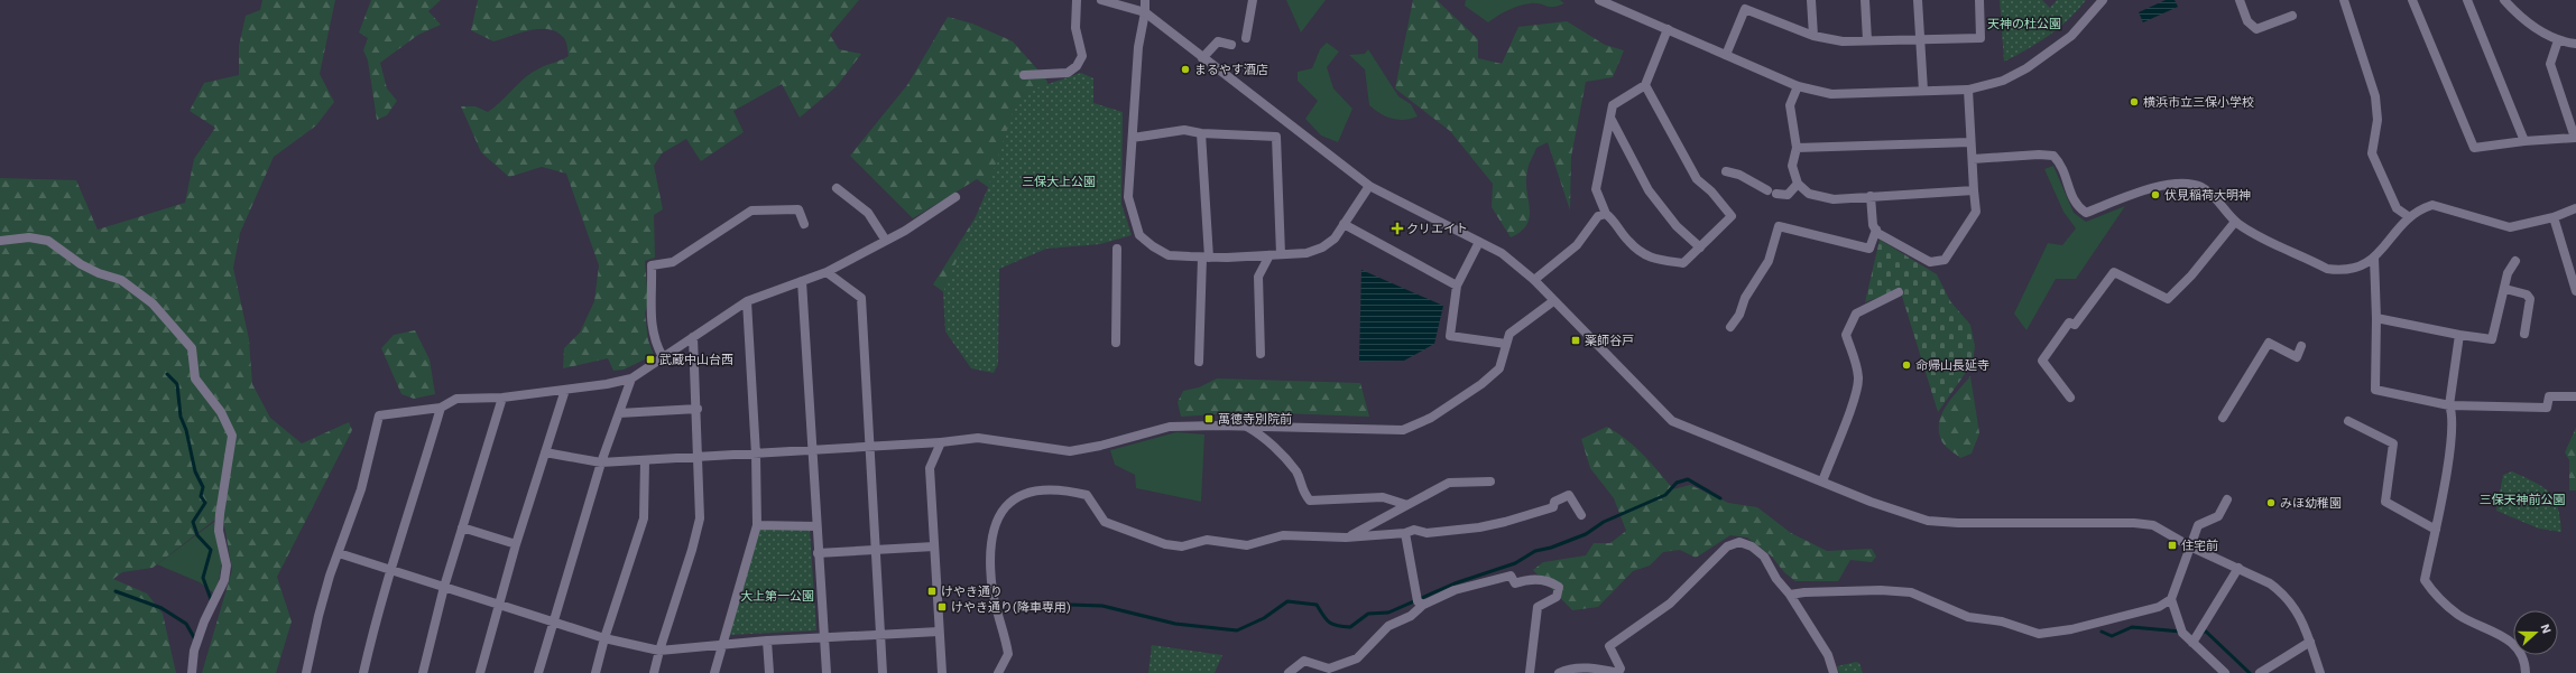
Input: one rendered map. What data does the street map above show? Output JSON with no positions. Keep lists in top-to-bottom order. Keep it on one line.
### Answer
{"parks":["天神の杜公園","三保大上公園","三保天神前公園","大上第一公園"],"places":{"other":["まるやす酒店","横浜市立三保小学校","伏見稲荷大明神","命帰山長延寺","みほ幼稚園"],"health":["クリエイト"],"transit":["薬師谷戸","武蔵中山台西","萬徳寺別院前","住宅前","けやき通り","けやき通り(降車専用)"]},"north":"right"}
